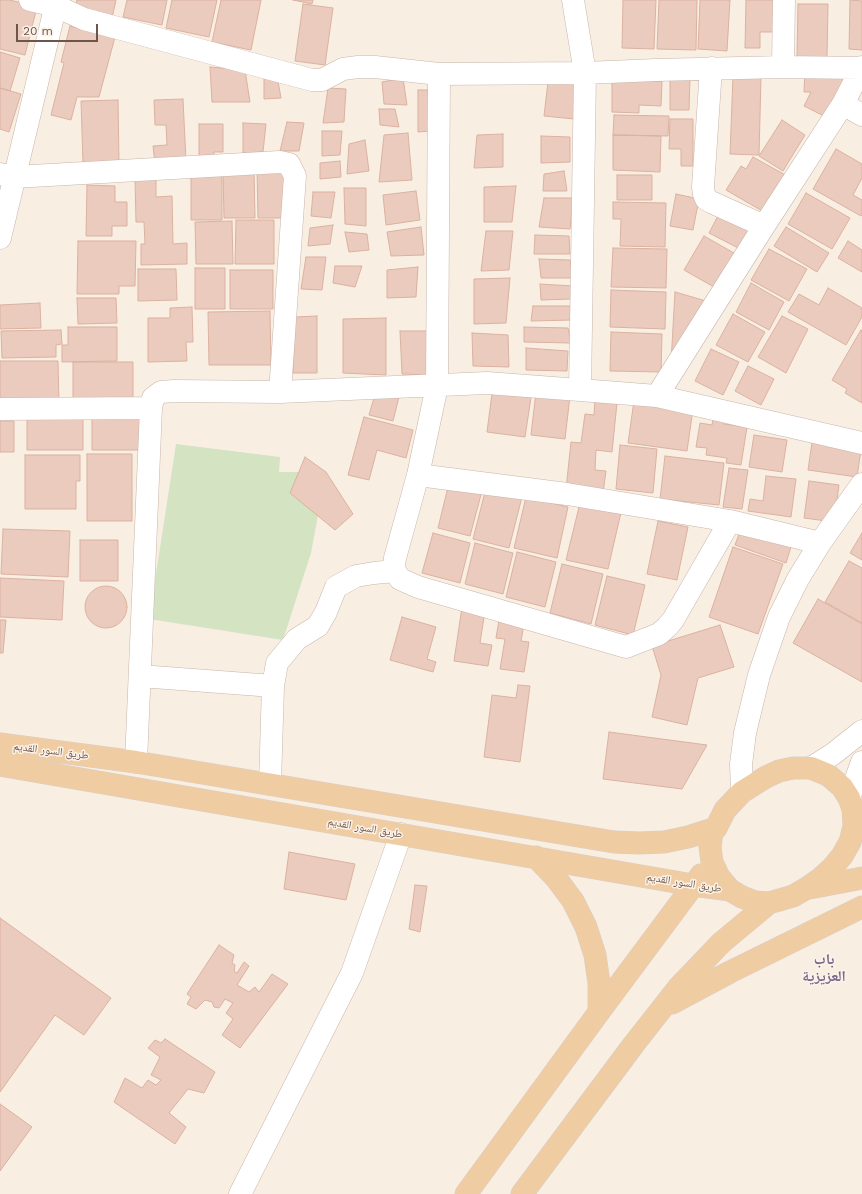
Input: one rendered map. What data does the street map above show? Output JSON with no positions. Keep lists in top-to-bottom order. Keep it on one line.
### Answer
{"streets":{"main road":["طريق السور القديم"]},"districts":["باب العزيزية"],"scale_bar":"20 m"}
